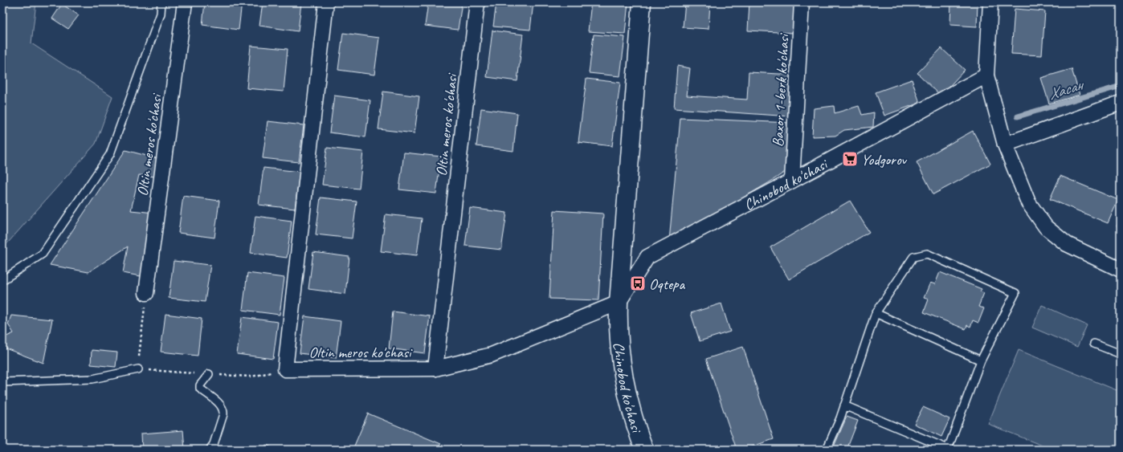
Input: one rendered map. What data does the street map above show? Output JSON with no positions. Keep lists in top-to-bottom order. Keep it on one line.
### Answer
{"streets":{"street":["Baxor 1-berk ko'chasi","Oltin meros ko'chasi","Chinobod ko'chasi"]},"crossings":[["Baxor 1-berk ko'chasi","Chinobod ko'chasi"]],"water":["Хасан"],"places":{"supermarket":["Yodgorov"],"bus stop":["Oqtepa"]}}
